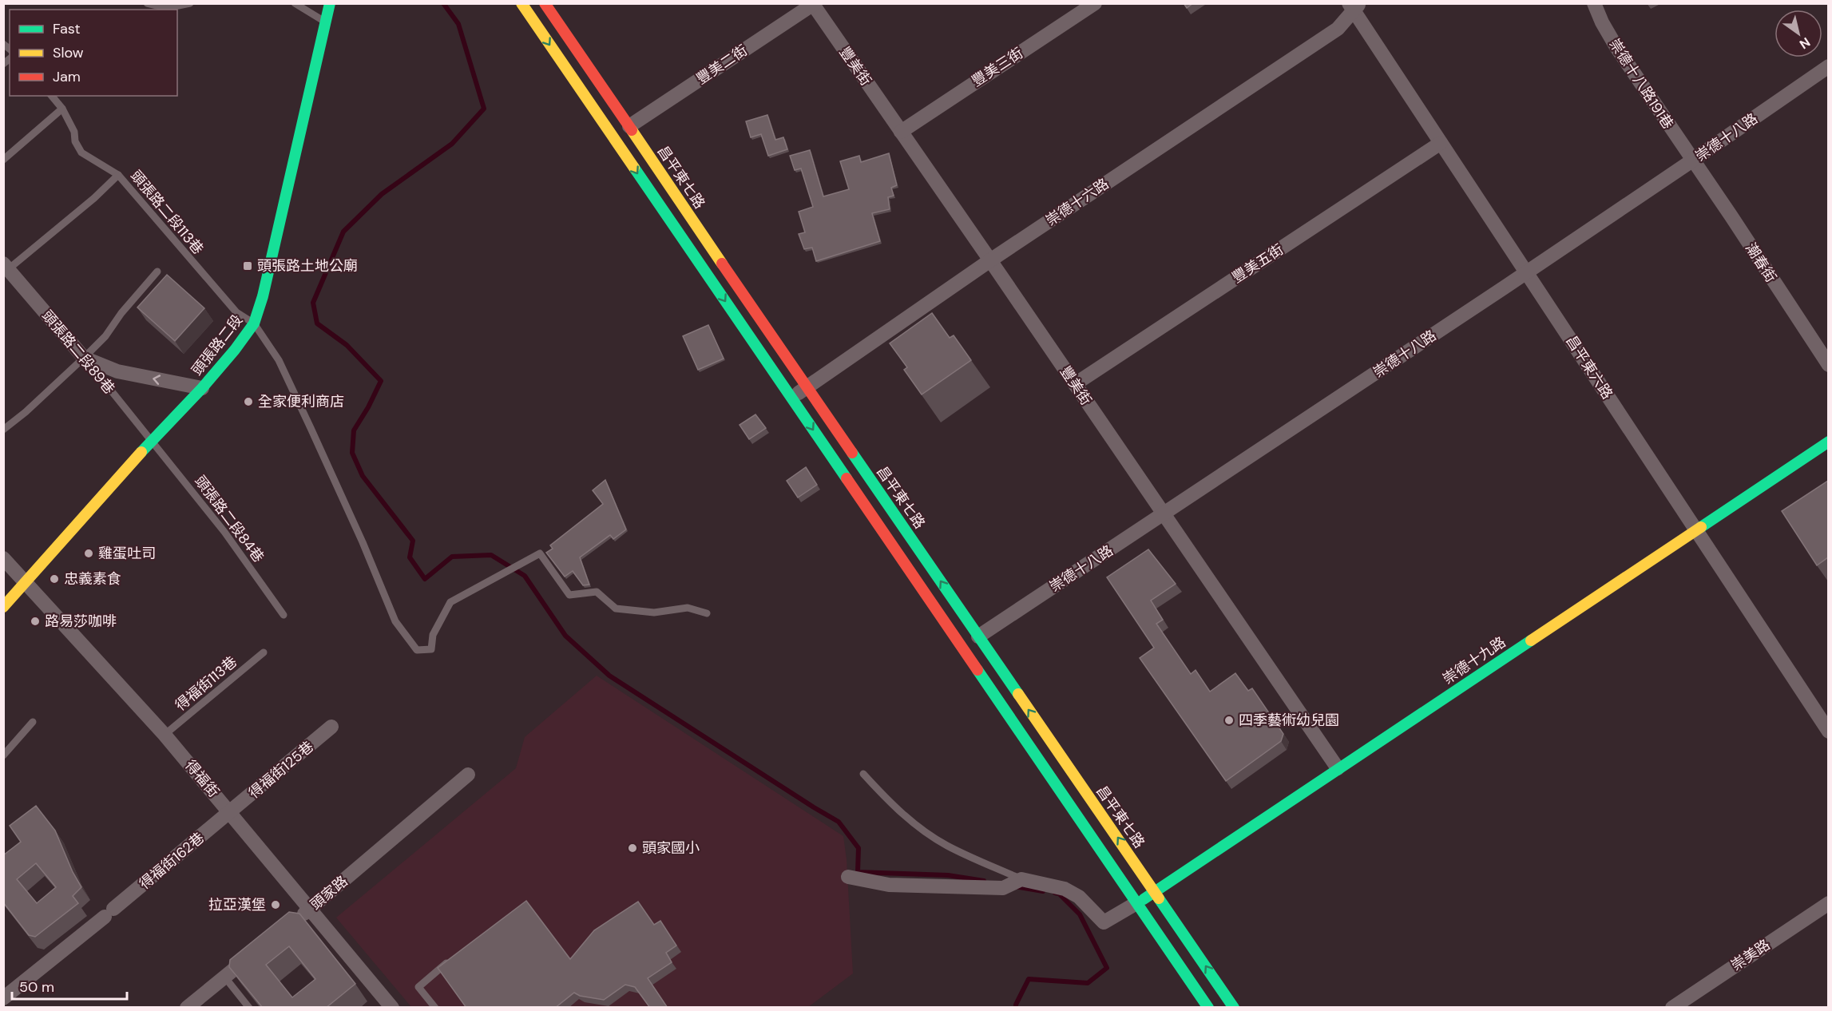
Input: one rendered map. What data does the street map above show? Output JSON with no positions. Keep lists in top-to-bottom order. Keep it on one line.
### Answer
{"streets":{"street":["豐美二街","豐美街","豐美三街","崇德十八路191巷","崇德十八路","昌平東七路","崇德十六路","潮春街","豐美五街","頭張路二段","頭張路二段89巷","昌平東六路","崇德十九路","得福街125巷","得福街","得福街162巷","頭家路","崇美路"],"lane":["頭張路二段113巷","頭張路二段84巷","得福街113巷"]},"crossings":[["豐美二街","豐美街"],["豐美二街","昌平東七路"],["豐美街","豐美三街"],["豐美街","崇德十八路"],["豐美街","崇德十六路"],["豐美街","豐美五街"],["豐美街","崇德十九路"],["崇德十八路191巷","崇德十八路"],["崇德十八路191巷","潮春街"],["崇德十八路","昌平東七路"],["崇德十八路","潮春街"],["崇德十八路","昌平東六路"],["昌平東七路","崇德十六路"],["昌平東七路","崇德十九路"],["崇德十六路","昌平東六路"],["頭張路二段113巷","頭張路二段"],["豐美五街","昌平東六路"],["頭張路二段","頭張路二段89巷"],["頭張路二段","頭張路二段84巷"],["頭張路二段","得福街"],["頭張路二段89巷","頭張路二段84巷"],["昌平東六路","崇德十九路"],["得福街113巷","得福街"],["得福街125巷","得福街"],["得福街125巷","得福街162巷"],["得福街","得福街162巷"],["得福街","頭家路"]],"places":{"transit":["頭張路土地公廟"],"other":["全家便利商店","雞蛋吐司","忠義素食","路易莎咖啡","四季藝術幼兒園","頭家國小","拉亞漢堡"]},"legend":["Fast","Slow","Jam"],"scale_bar":"50 m","north":"bottom right"}
